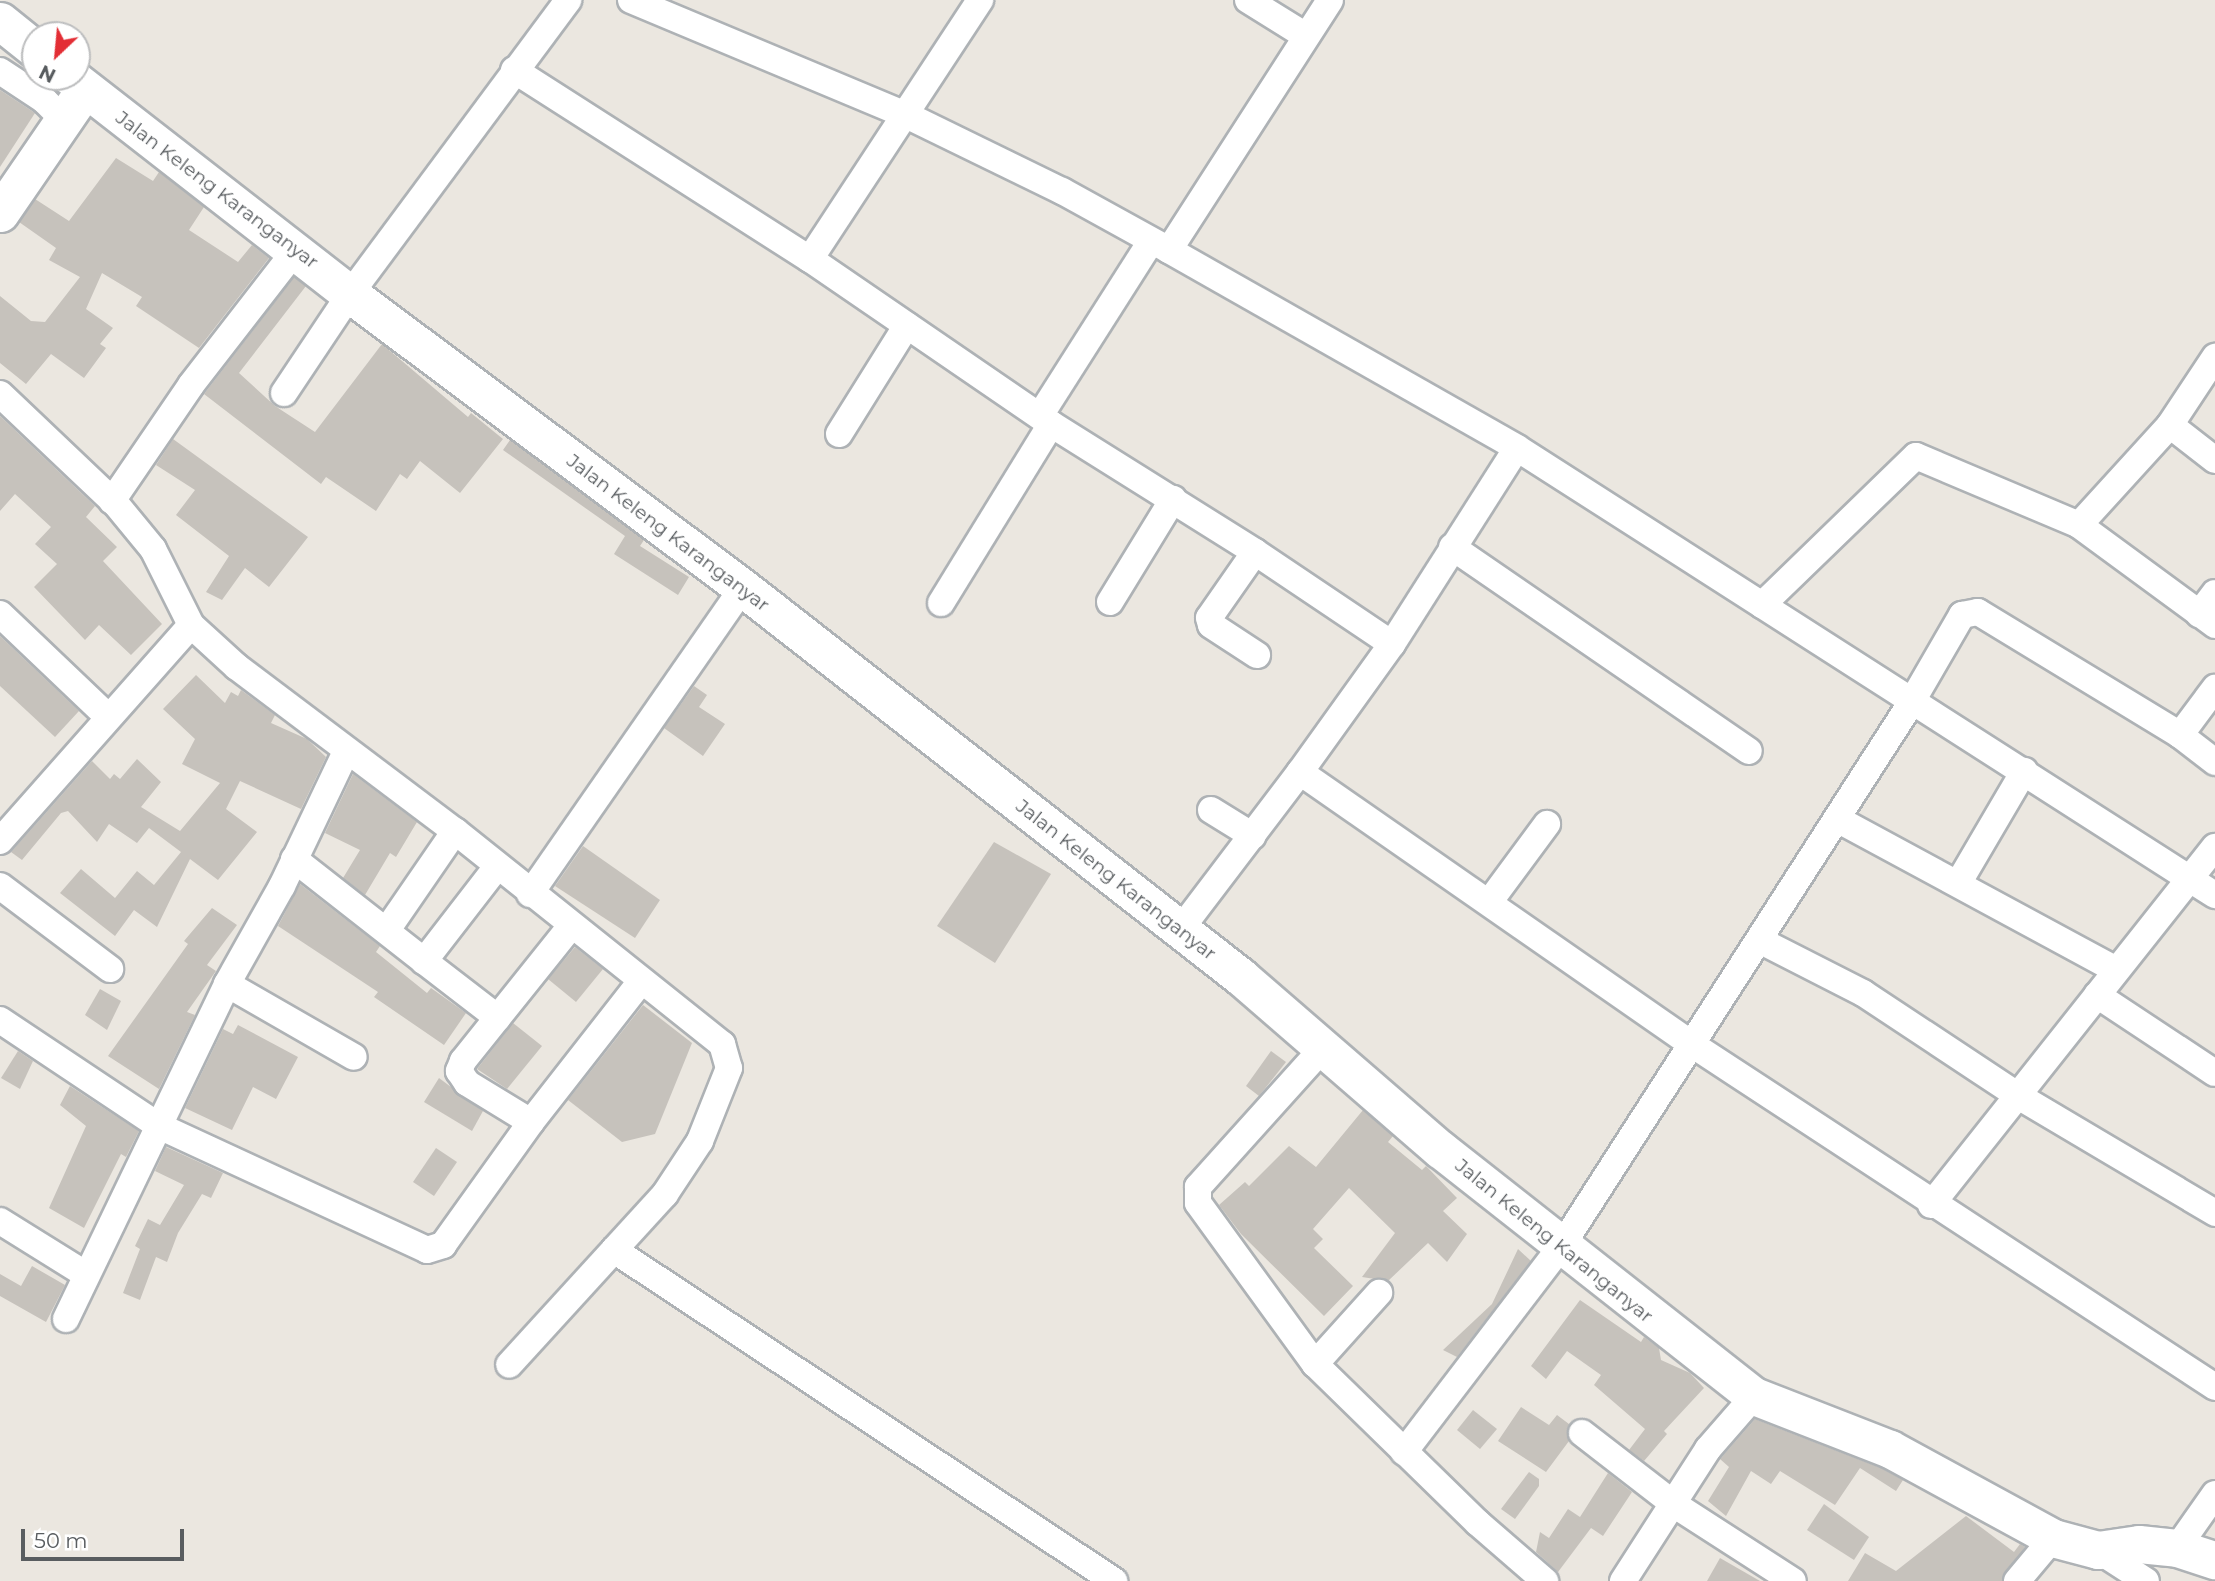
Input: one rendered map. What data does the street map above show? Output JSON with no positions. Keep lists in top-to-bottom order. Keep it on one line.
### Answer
{"streets":{"main road":["Jalan Keleng Karanganyar"]},"scale_bar":"50 m","north":"bottom left"}
